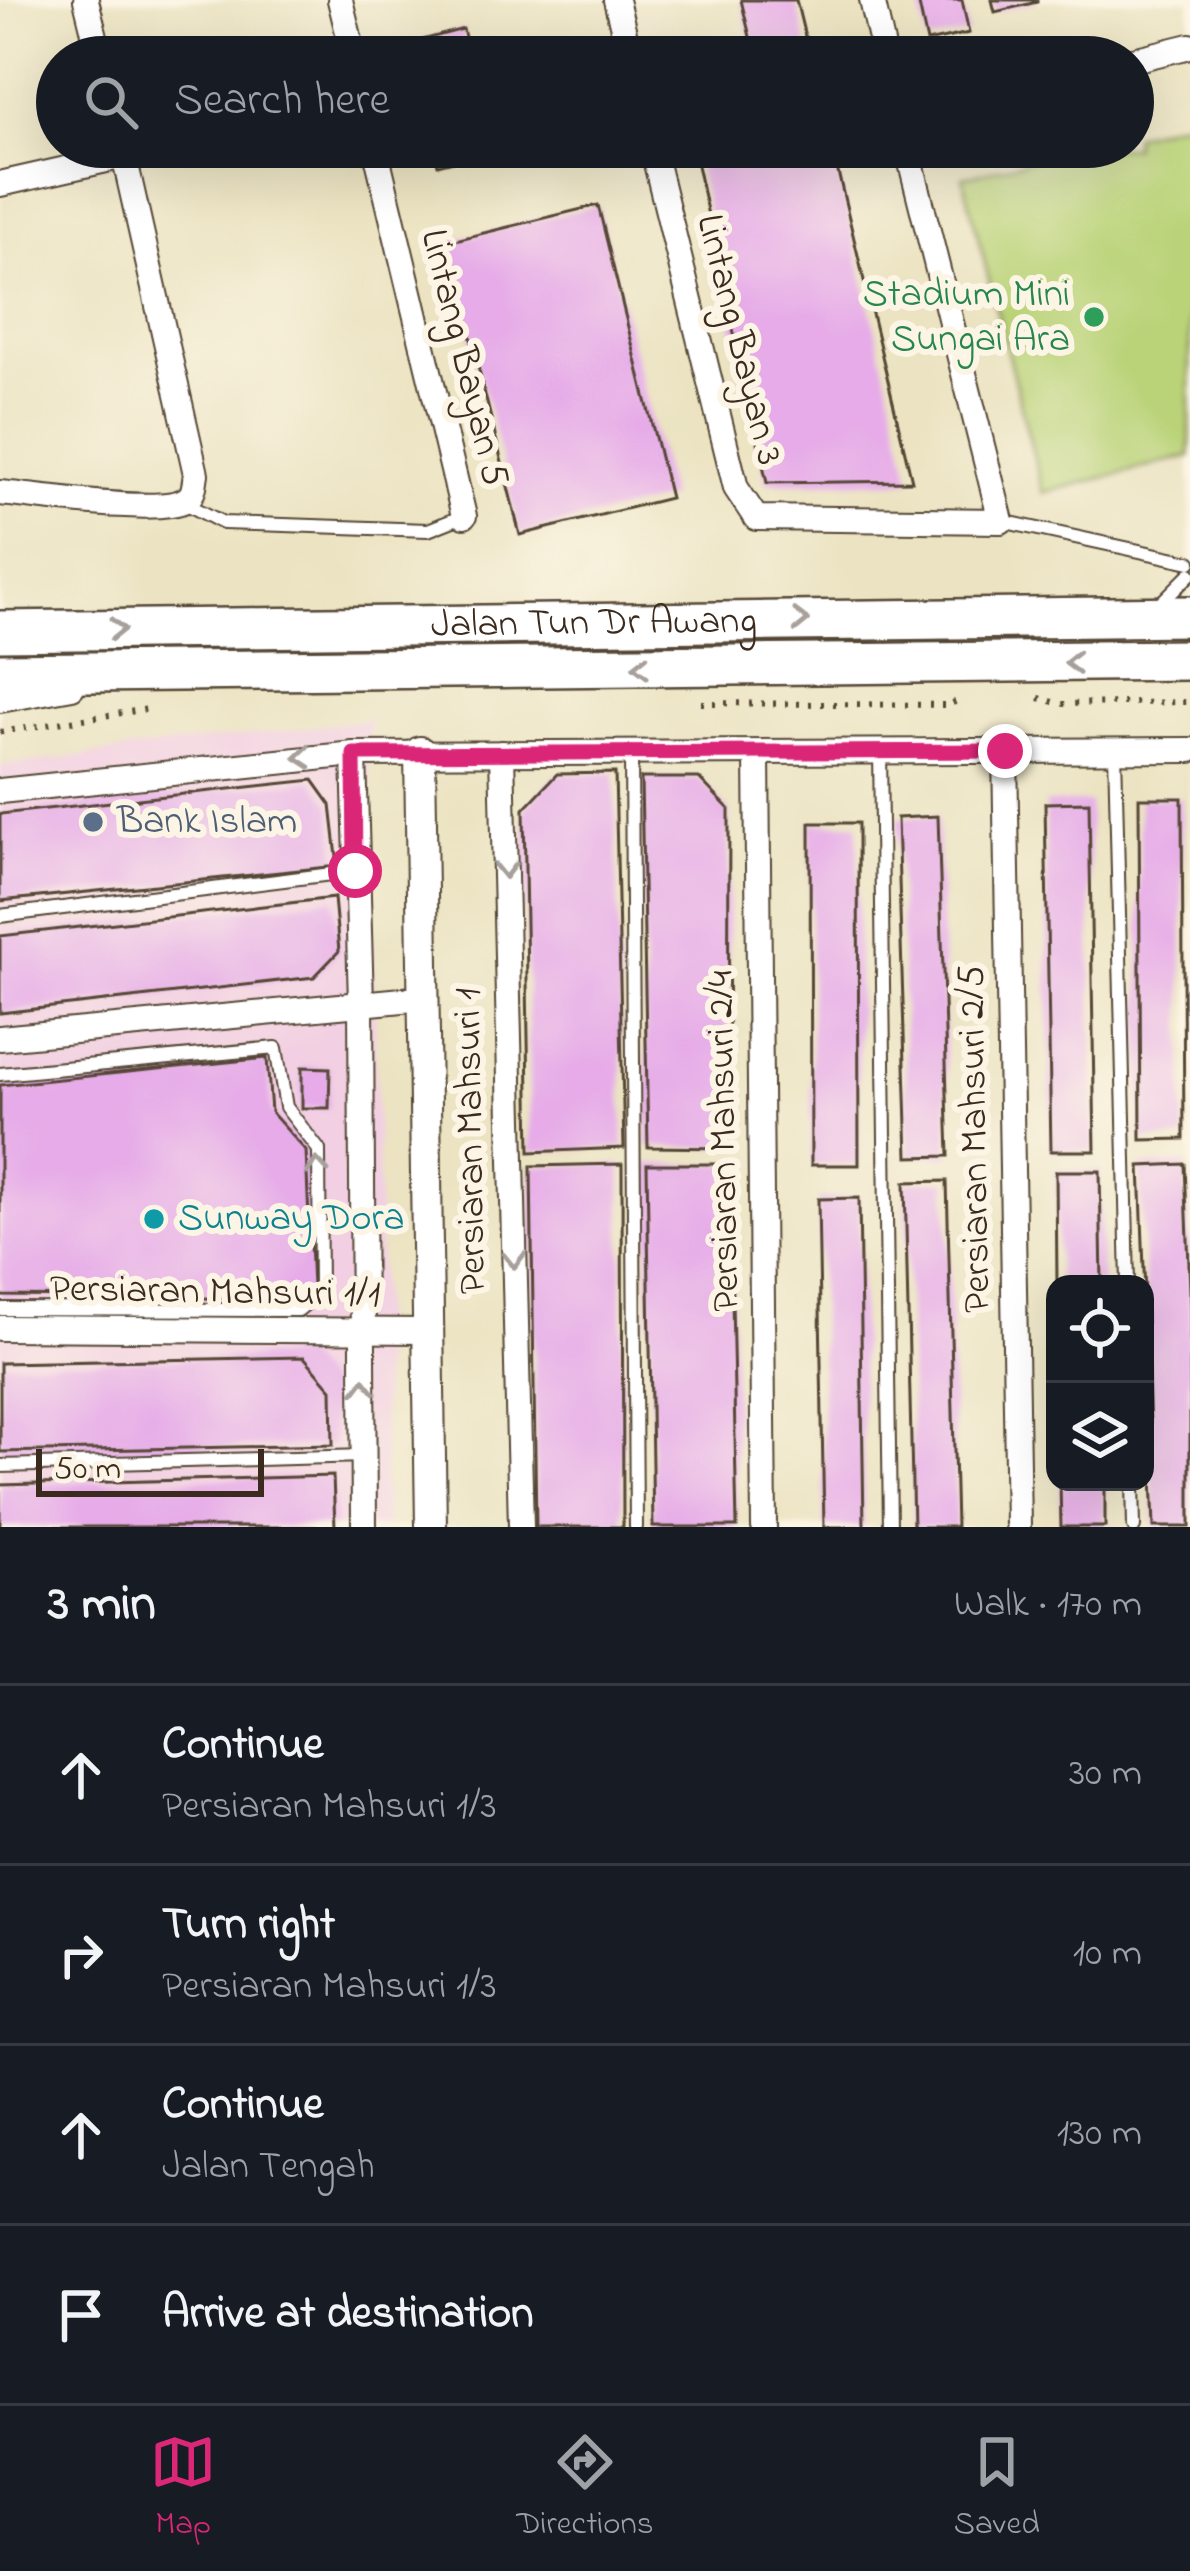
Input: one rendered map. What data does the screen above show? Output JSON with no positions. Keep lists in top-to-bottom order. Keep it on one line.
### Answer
{"streets":{"main road":["Jalan Tun Dr Awang"],"street":["Lintang Bayan 3","Lintang Bayan 5","Persiaran Mahsuri 2/5","Persiaran Mahsuri 1","Persiaran Mahsuri 2/4","Persiaran Mahsuri 1/1"]},"crossings":[["Persiaran Mahsuri 1","Persiaran Mahsuri 1/1"]],"places":["Stadium Mini Sungai Ara","Bank Islam","Sunway Dora"],"scale_bar":"50 m","page":{"search":"Search here","scale":"50 m","heading":["3 min","Walk · 170 m"],"list":[["Continue","Persiaran Mahsuri 1/3","30 m"],["Turn right","Persiaran Mahsuri 1/3","10 m"],["Continue","Jalan Tengah","130 m"],"Arrive at destination"],"nav":["Map","Directions","Saved"]}}
